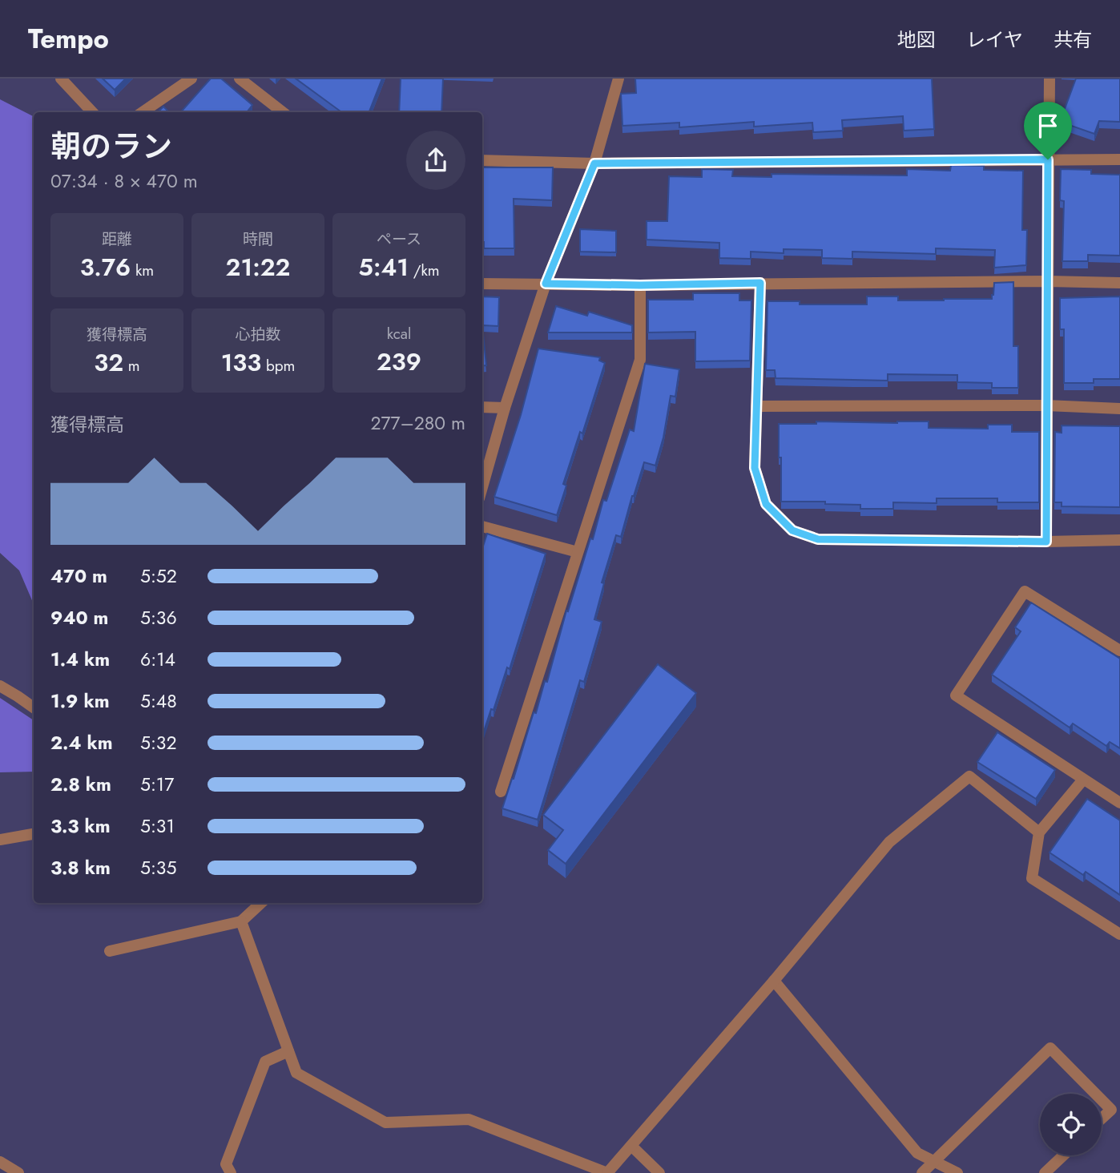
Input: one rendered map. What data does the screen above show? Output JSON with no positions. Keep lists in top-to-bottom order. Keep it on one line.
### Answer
{"page":{"header":"Tempo","nav":["地図","レイヤ","共有"],"heading":["朝のラン","07:34 · 8 × 470 m"],"stats":[["距離","3.76 km"],["時間","21:22"],["ペース","5:41 /km"],["獲得標高","32 m"],["心拍数","133 bpm"],["kcal","239"]],"chart":["獲得標高","277–280 m"],"list":[{"name":"470 m","note":"5:52"},{"name":"940 m","note":"5:36"},{"name":"1.4 km","note":"6:14"},{"name":"1.9 km","note":"5:48"},{"name":"2.4 km","note":"5:32"},{"name":"2.8 km","note":"5:17"},{"name":"3.3 km","note":"5:31"},{"name":"3.8 km","note":"5:35"}]}}
